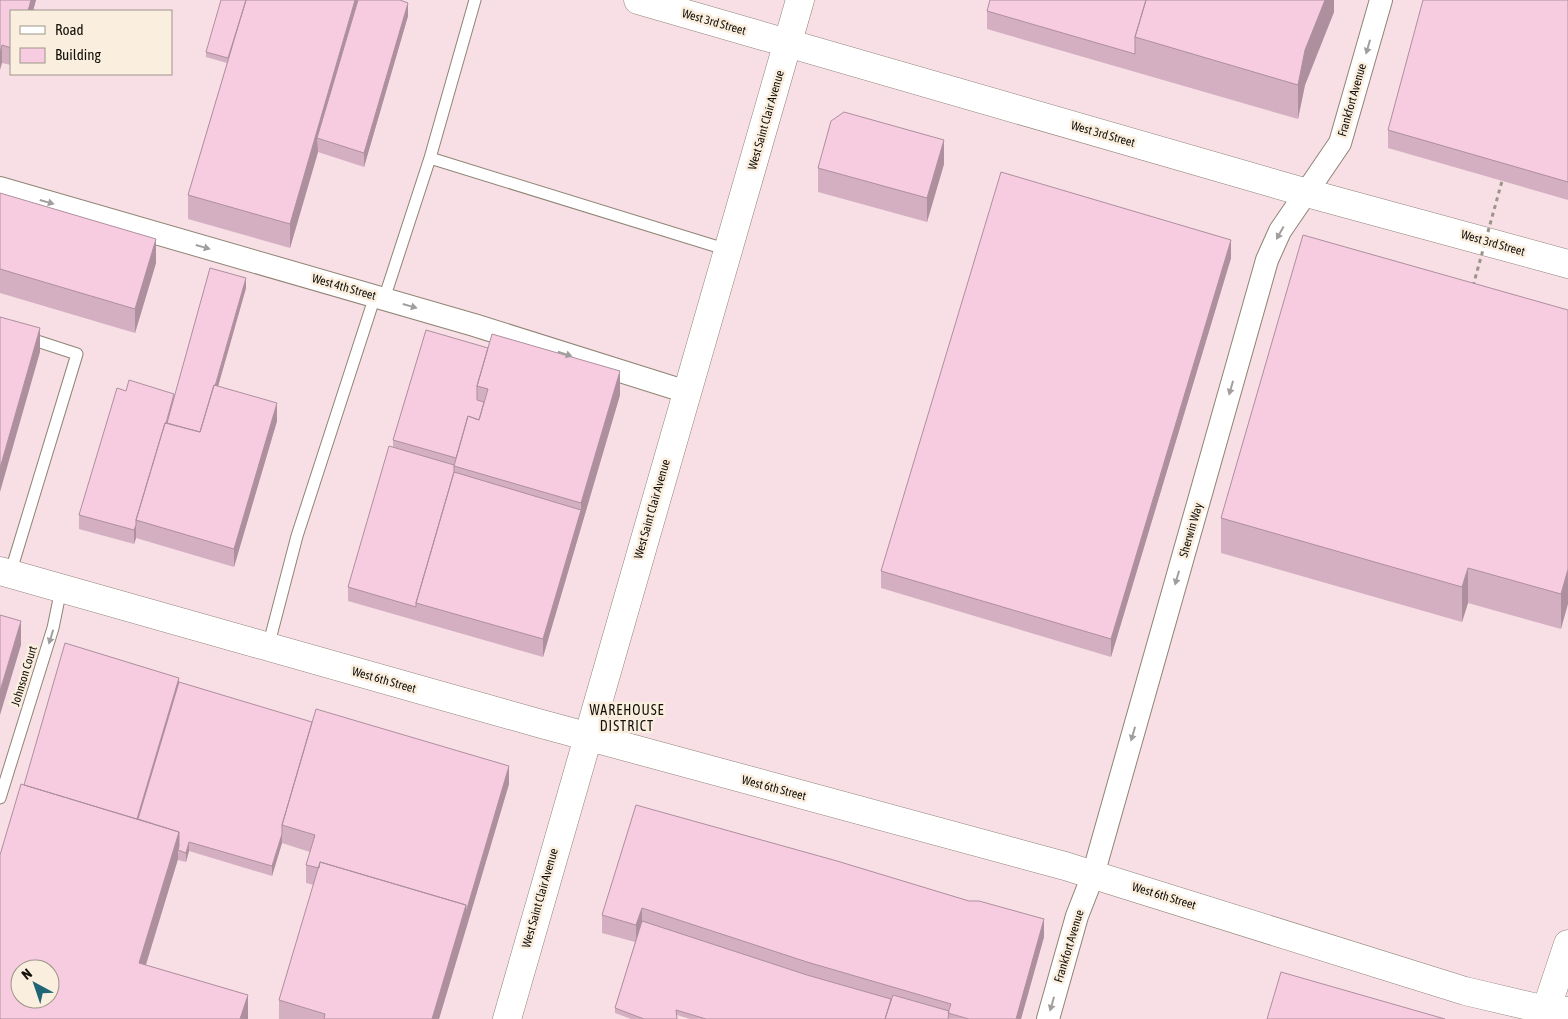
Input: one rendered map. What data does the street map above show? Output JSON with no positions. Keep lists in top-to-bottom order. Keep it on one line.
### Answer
{"streets":{"street":["West 3rd Street","Frankfort Avenue","West Saint Clair Avenue","West 4th Street","Sherwin Way","West 6th Street"],"lane":["Johnson Court"]},"crossings":[["West 3rd Street","Frankfort Avenue"],["West 3rd Street","West Saint Clair Avenue"],["West 3rd Street","Sherwin Way"],["Frankfort Avenue","Sherwin Way"],["Frankfort Avenue","West 6th Street"],["West Saint Clair Avenue","West 4th Street"],["West Saint Clair Avenue","West 6th Street"],["Sherwin Way","West 6th Street"],["Johnson Court","West 6th Street"]],"one_way":["Frankfort Avenue","West 4th Street","Sherwin Way","Johnson Court"],"districts":["WAREHOUSE DISTRICT"],"legend":["Road","Building"],"north":"top left"}
